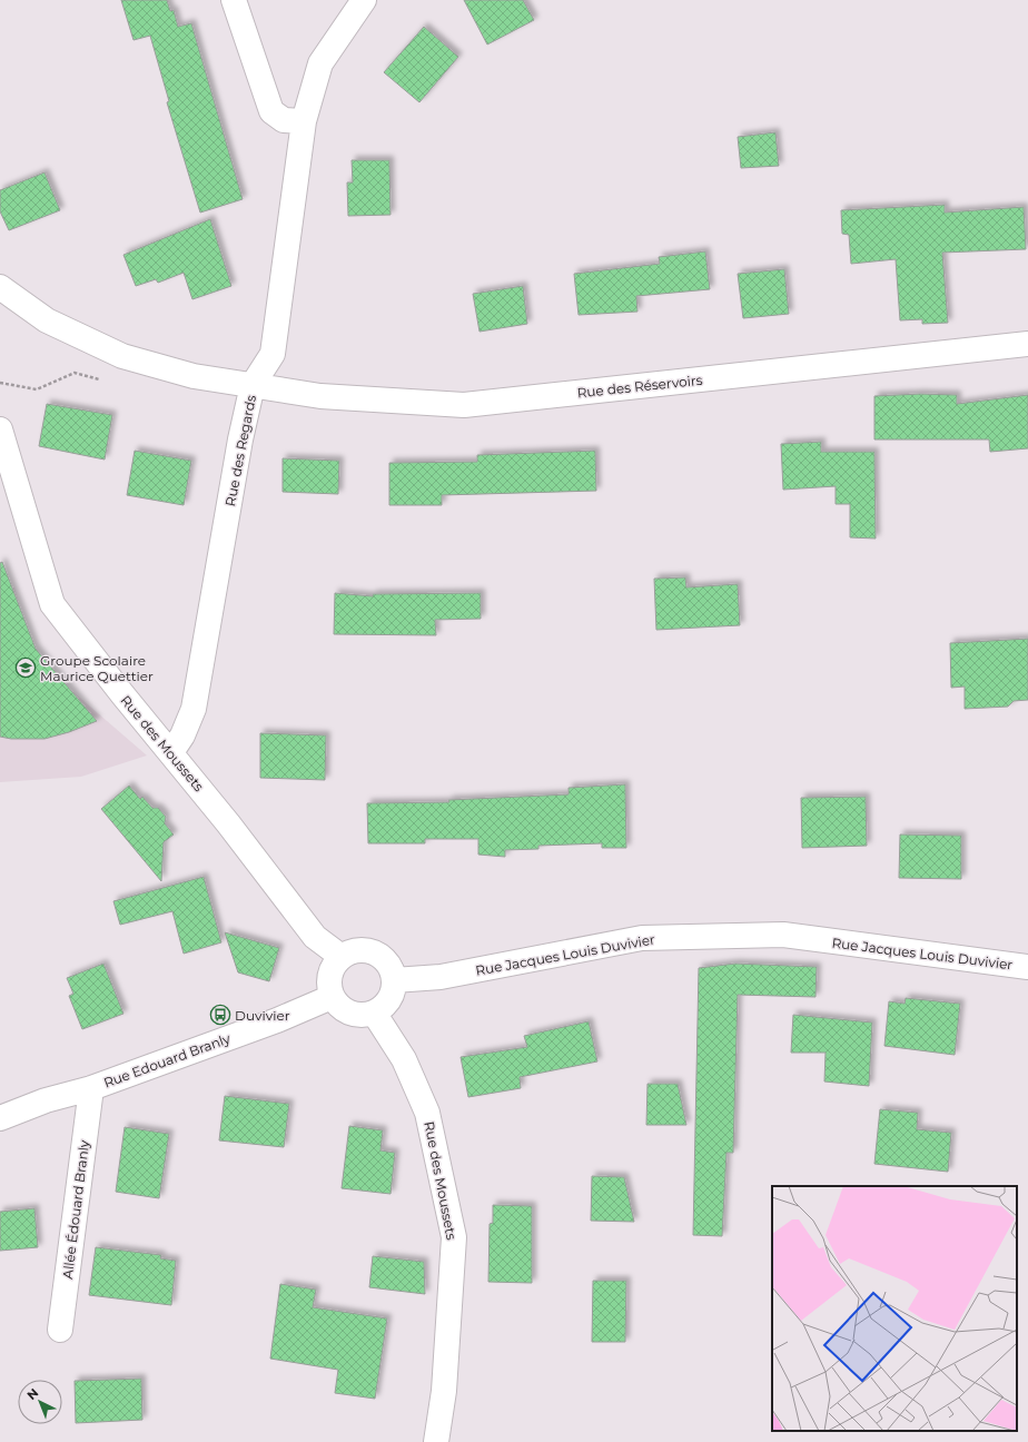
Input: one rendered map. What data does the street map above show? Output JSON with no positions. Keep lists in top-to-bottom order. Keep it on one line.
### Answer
{"streets":{"street":["Rue des Réservoirs","Rue des Regards","Rue des Moussets","Rue Jacques Louis Duvivier","Rue Edouard Branly","Allée Édouard Branly"]},"crossings":[["Rue des Réservoirs","Rue des Regards"],["Rue des Regards","Rue des Moussets"],["Rue des Moussets","Rue Jacques Louis Duvivier"],["Rue des Moussets","Rue Edouard Branly"],["Rue Jacques Louis Duvivier","Rue Edouard Branly"],["Rue Edouard Branly","Allée Édouard Branly"]],"places":{"school or university":["Groupe Scolaire Maurice Quettier"],"bus stop":["Duvivier"]},"north":"top left"}
